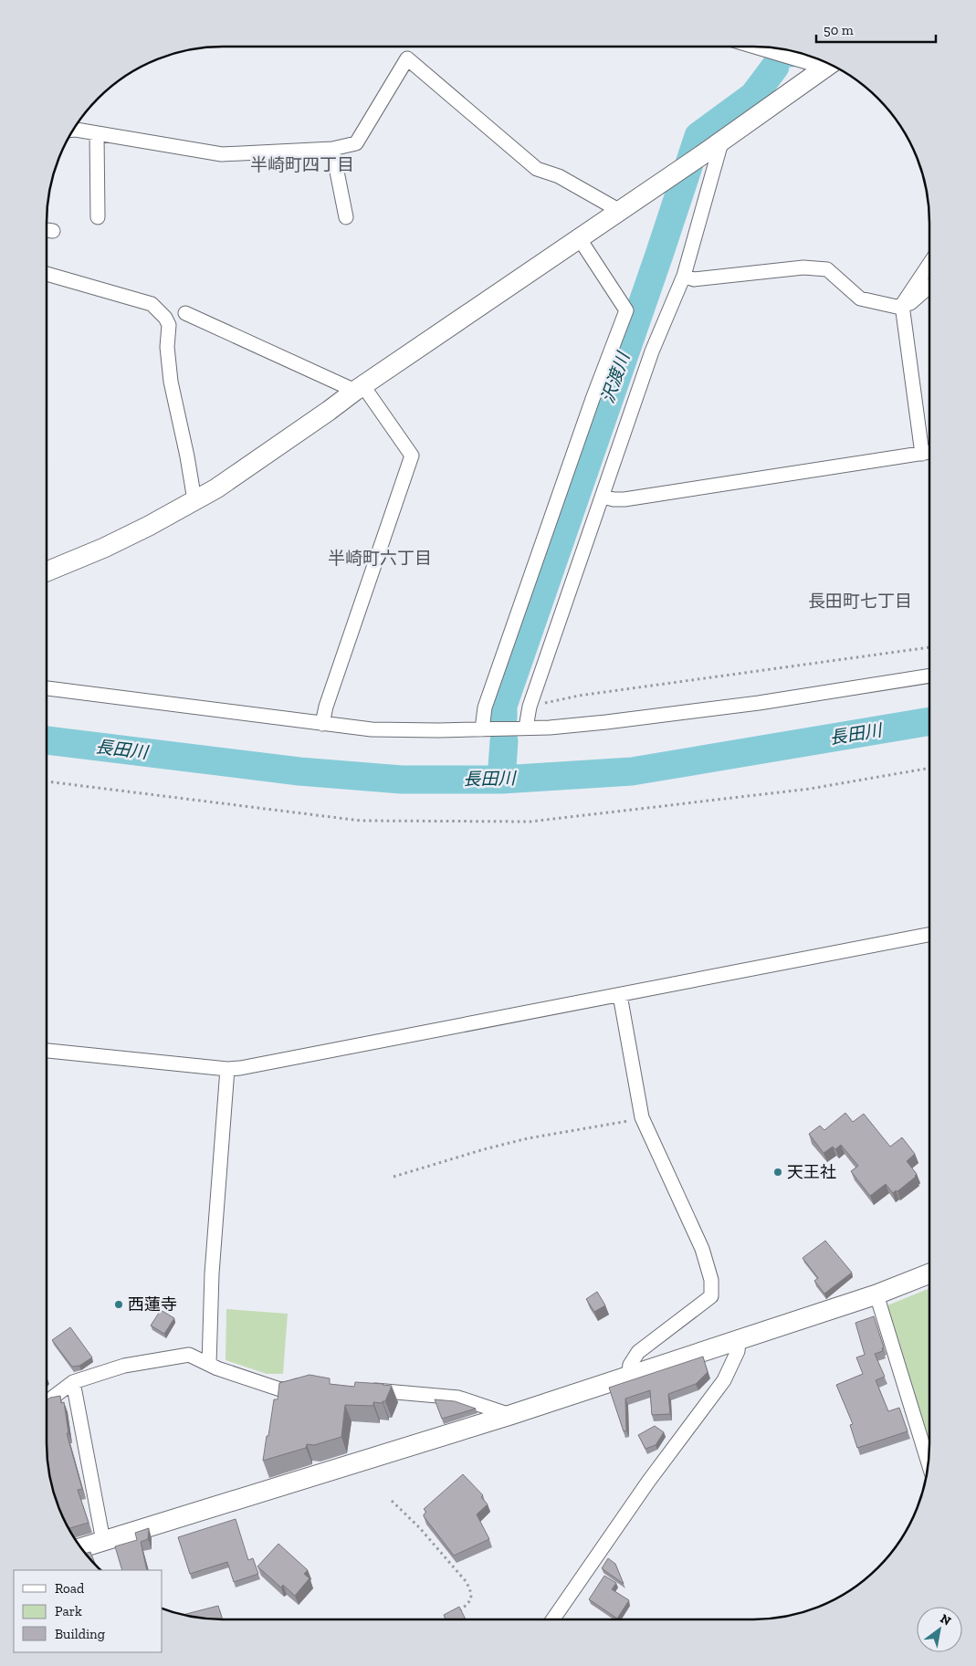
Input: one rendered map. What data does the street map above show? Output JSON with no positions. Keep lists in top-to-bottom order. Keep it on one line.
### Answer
{"districts":["半崎町四丁目","半崎町六丁目","長田町七丁目"],"water":["沢渡川","長田川"],"places":["天王社","西蓮寺"],"legend":["Road","Park","Building"],"scale_bar":"50 m","north":"top right"}
